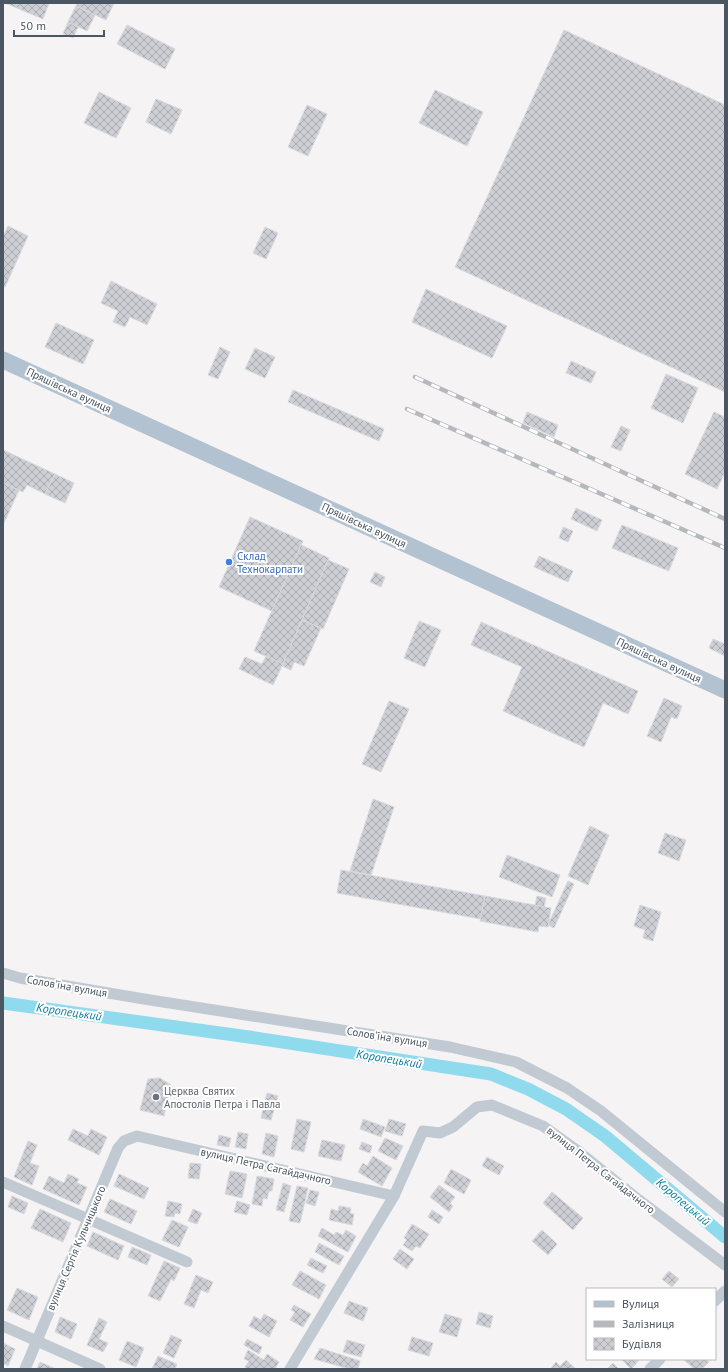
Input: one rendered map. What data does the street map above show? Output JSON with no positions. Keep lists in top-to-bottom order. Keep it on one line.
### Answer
{"streets":{"main road":["Пряшівська вулиця"],"street":["Соловʼїна вулиця","вулиця Петра Сагайдачного","вулиця Сергія Кульчицького"]},"crossings":[["вулиця Петра Сагайдачного","вулиця Сергія Кульчицького"]],"water":["Коропецький"],"places":["Склад Технокарпати","Церква Святих Апостолів Петра і Павла"],"legend":["Вулиця","Залізниця","Будівля"],"scale_bar":"50 m"}
